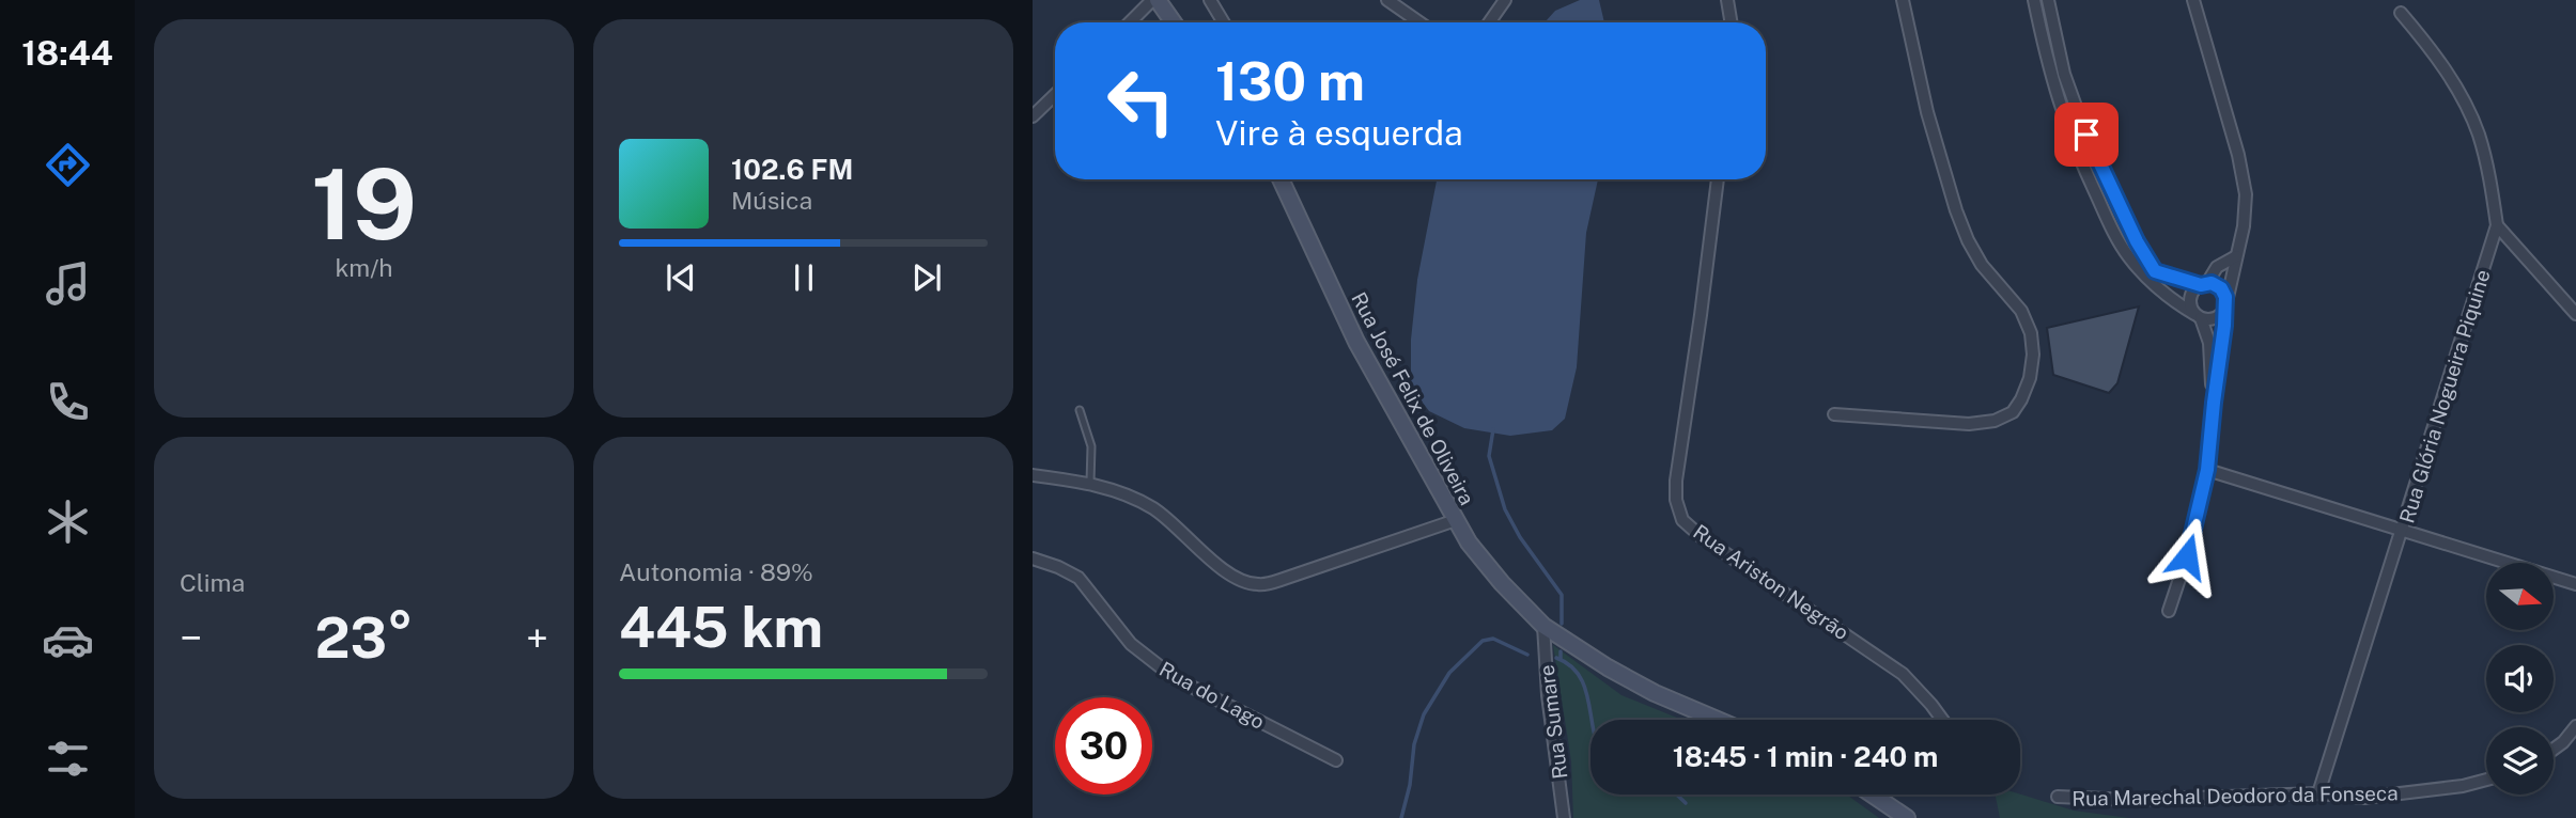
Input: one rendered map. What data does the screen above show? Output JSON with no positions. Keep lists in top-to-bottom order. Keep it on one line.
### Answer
{"streets":{"main road":["Rua José Felix de Oliveira"],"street":["Rua Glória Nogueira Piquine","Rua Ariston Negrão","Rua do Lago","Rua Sumare","Rua Marechal Deodoro da Fonseca"]},"crossings":[["Rua Glória Nogueira Piquine","Rua Marechal Deodoro da Fonseca"],["Rua José Felix de Oliveira","Rua Sumare"]],"north":"right","page":{"tabs":"18:44","tile":[["19","km/h"],"Clima",["Autonomia · 89%","445 km"]],"turn":["130 m","Vire à esquerda"],"song":["102.6 FM","Música"],"heat":["−","23°","+"],"limit":"30","trip":"18:45 · 1 min · 240 m"}}
